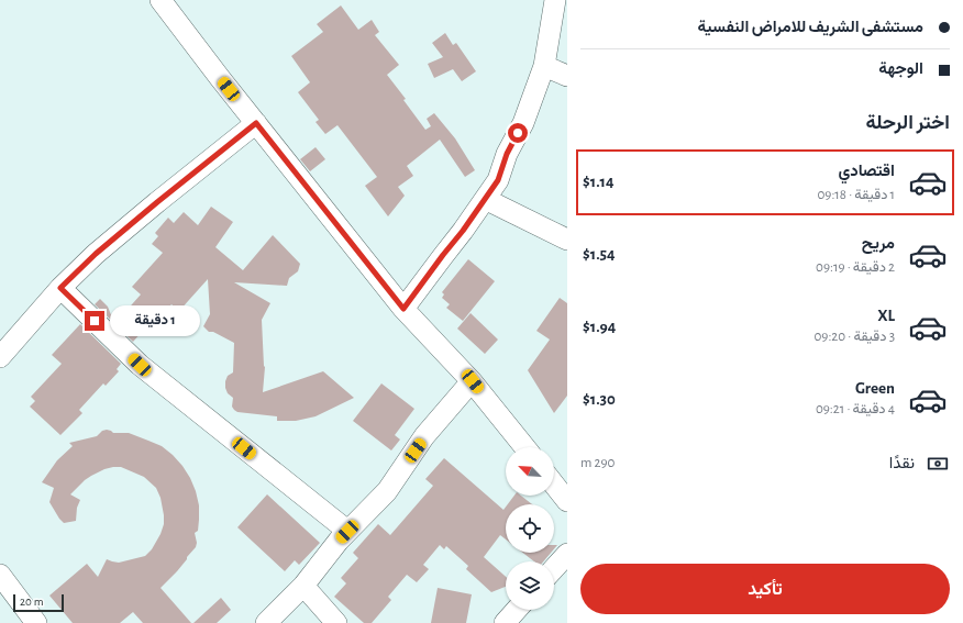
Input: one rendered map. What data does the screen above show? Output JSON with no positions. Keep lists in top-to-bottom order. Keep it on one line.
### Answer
{"scale_bar":"20 m","north":"top left","page":{"banner":["مستشفى الشريف للامراض النفسية","الوجهة"],"heading":"اختر الرحلة","list":[{"name":"اقتصادي","note":"1 دقيقة · 09:18","value":"$1.14"},{"name":"مريح","note":"2 دقيقة · 09:19","value":"$1.54"},{"name":"XL","note":"3 دقيقة · 09:20","value":"$1.94"},{"name":"Green","note":"4 دقيقة · 09:21","value":"$1.30"}],"bubble":"1 دقيقة","pay":["نقدًا","290 m"],"buttons":"تأكيد","scale":"20 m"}}
